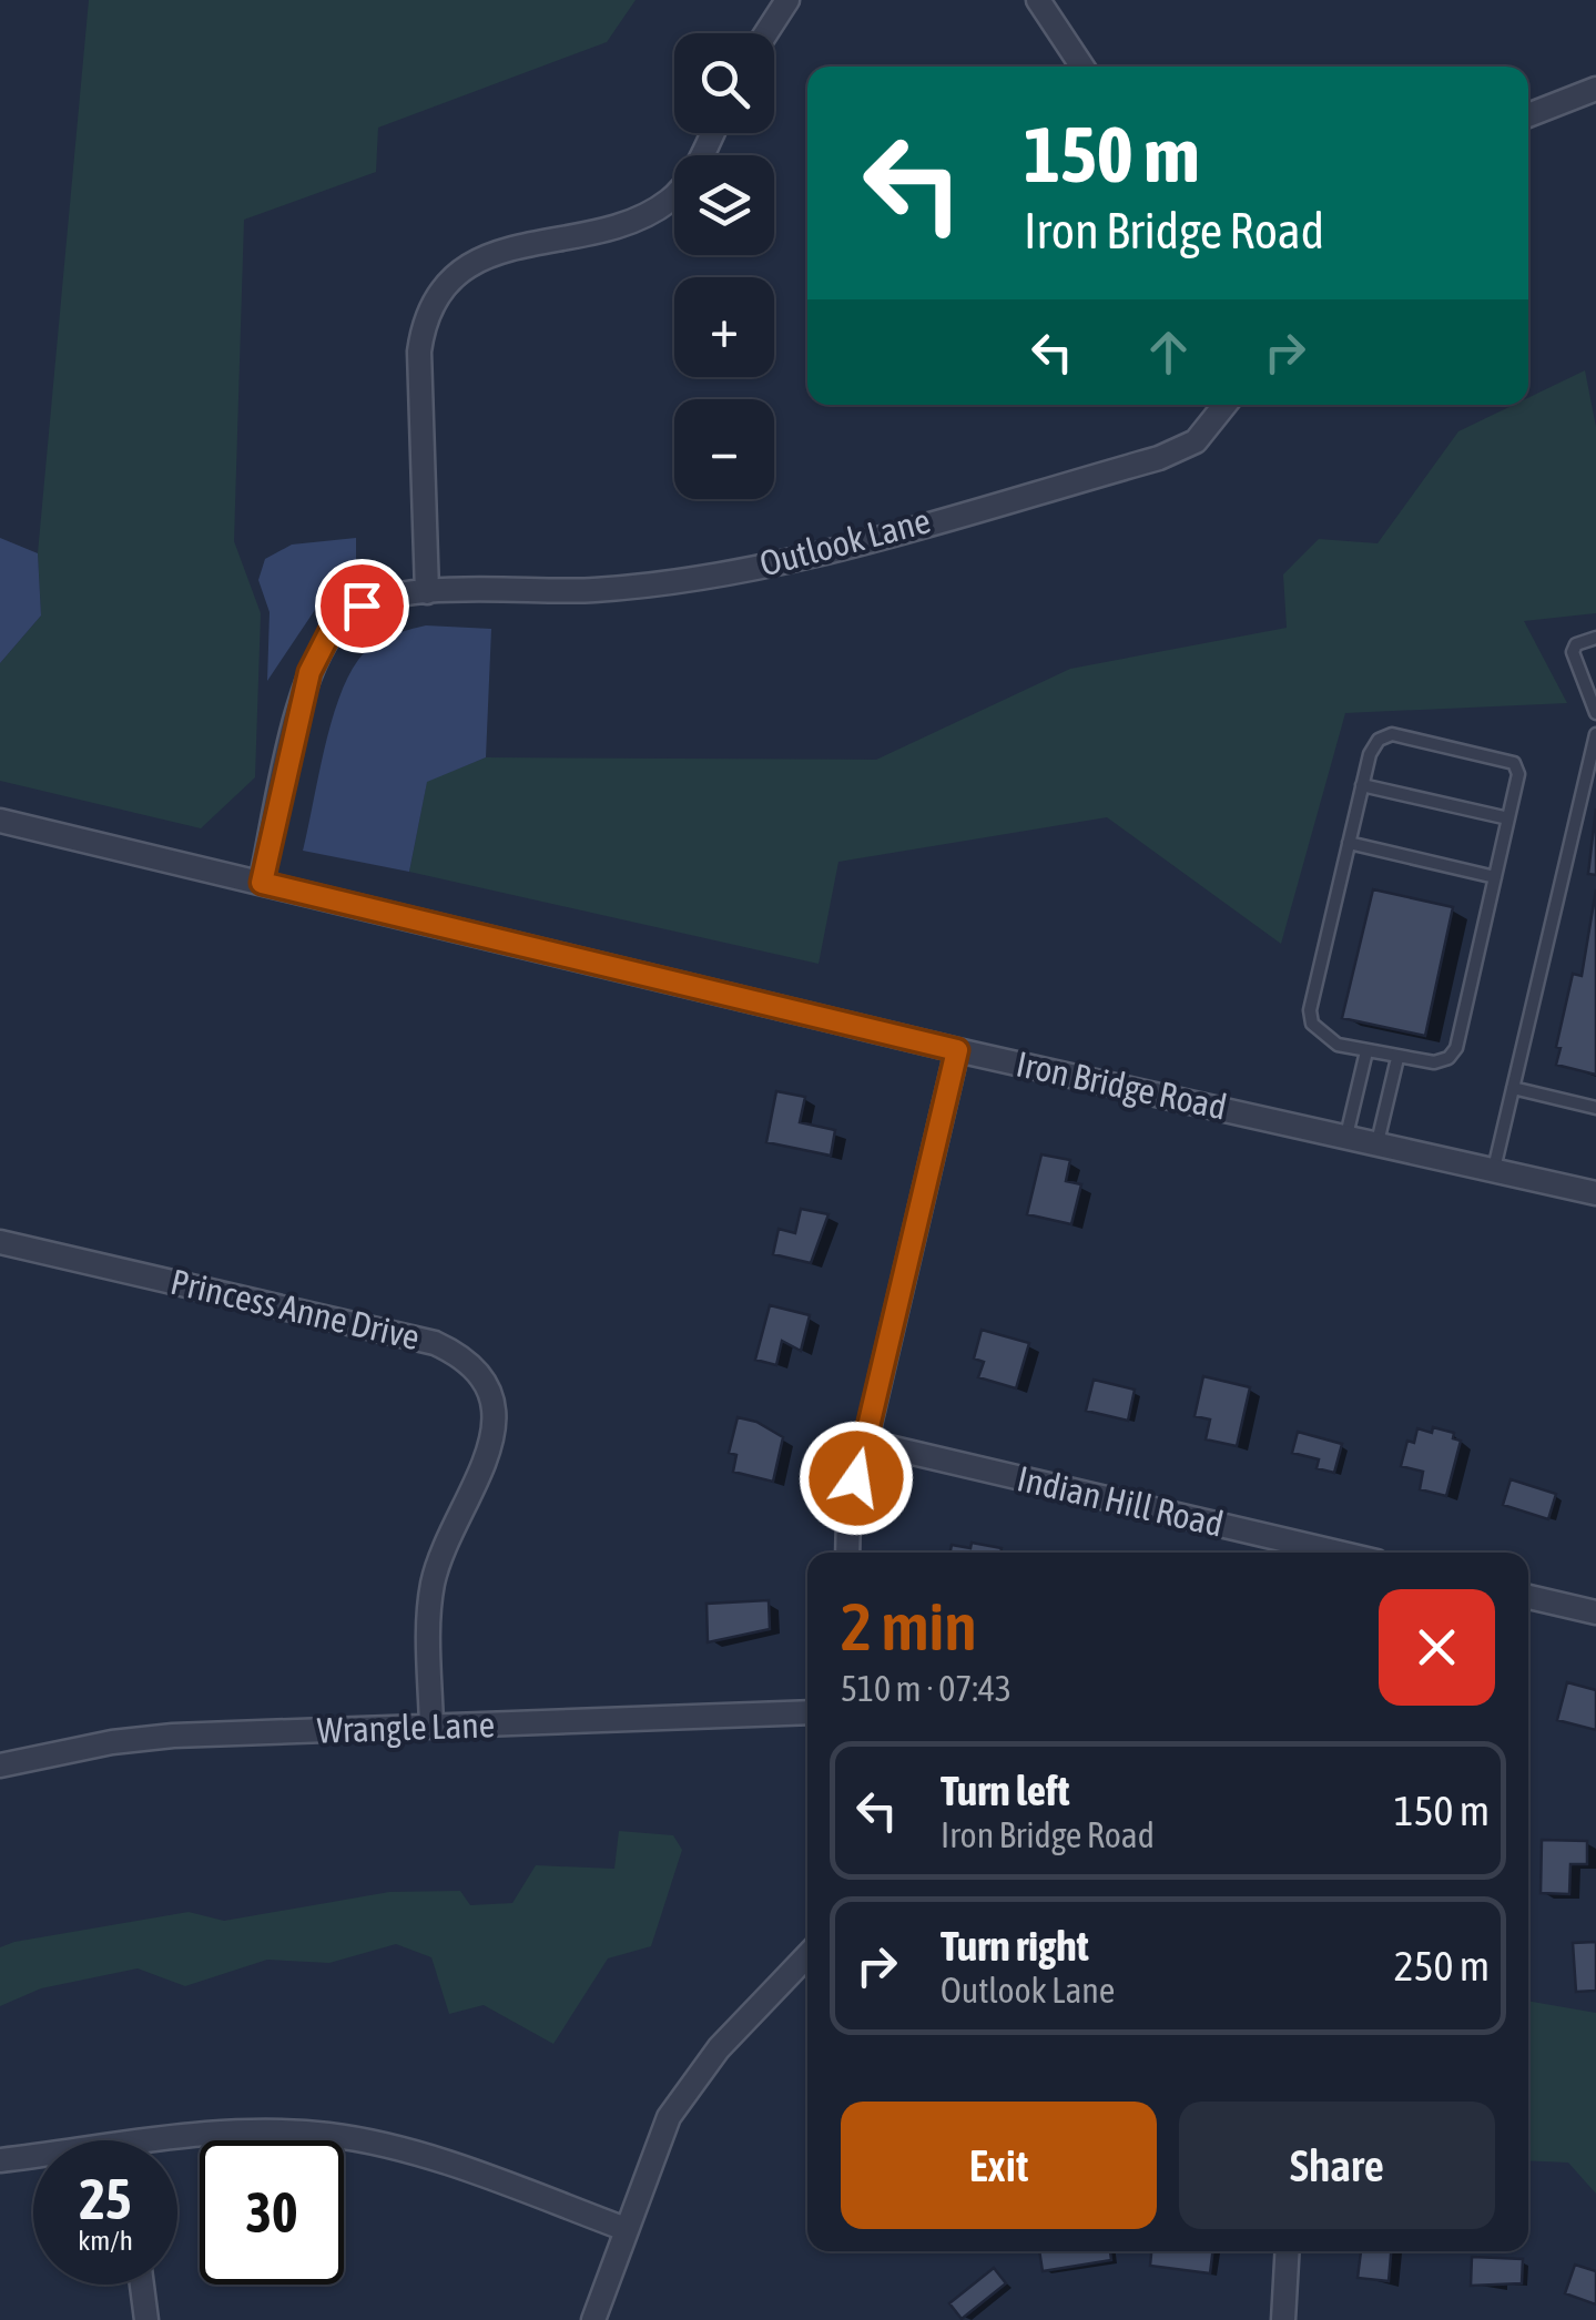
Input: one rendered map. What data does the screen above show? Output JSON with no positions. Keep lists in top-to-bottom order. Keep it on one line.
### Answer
{"streets":{"street":["Outlook Lane","Iron Bridge Road","Princess Anne Drive","Indian Hill Road","Wrangle Lane"]},"crossings":[["Outlook Lane","Iron Bridge Road"],["Princess Anne Drive","Wrangle Lane"]],"page":{"map_buttons":["+","−"],"turn":["150 m","Iron Bridge Road"],"heading":["2 min","510 m · 07:43"],"list":[{"name":"Turn left","note":"Iron Bridge Road","value":"150 m"},{"name":"Turn right","note":"Outlook Lane","value":"250 m"}],"buttons":["Exit","Share"],"speed":"25 km/h","limit":"30"}}
